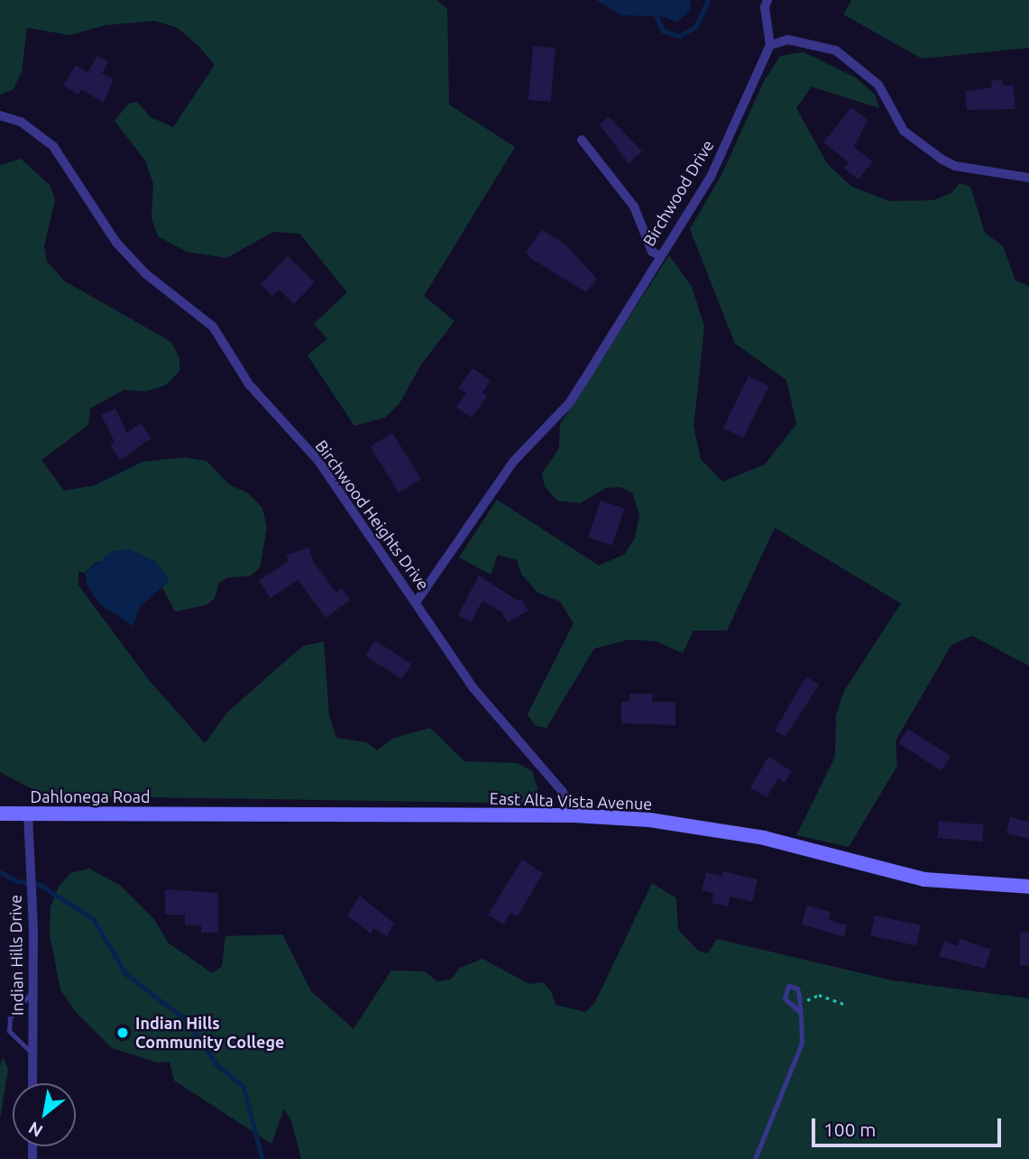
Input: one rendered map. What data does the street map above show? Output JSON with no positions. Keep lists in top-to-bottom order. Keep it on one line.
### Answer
{"streets":{"main road":["Dahlonega Road","East Alta Vista Avenue"],"street":["Birchwood Drive","Birchwood Heights Drive","Indian Hills Drive"]},"crossings":[["Birchwood Drive","Birchwood Heights Drive"],["Birchwood Heights Drive","East Alta Vista Avenue"],["Dahlonega Road","East Alta Vista Avenue"],["Dahlonega Road","Indian Hills Drive"]],"places":["Indian Hills Community College"],"scale_bar":"100 m","north":"bottom left"}
